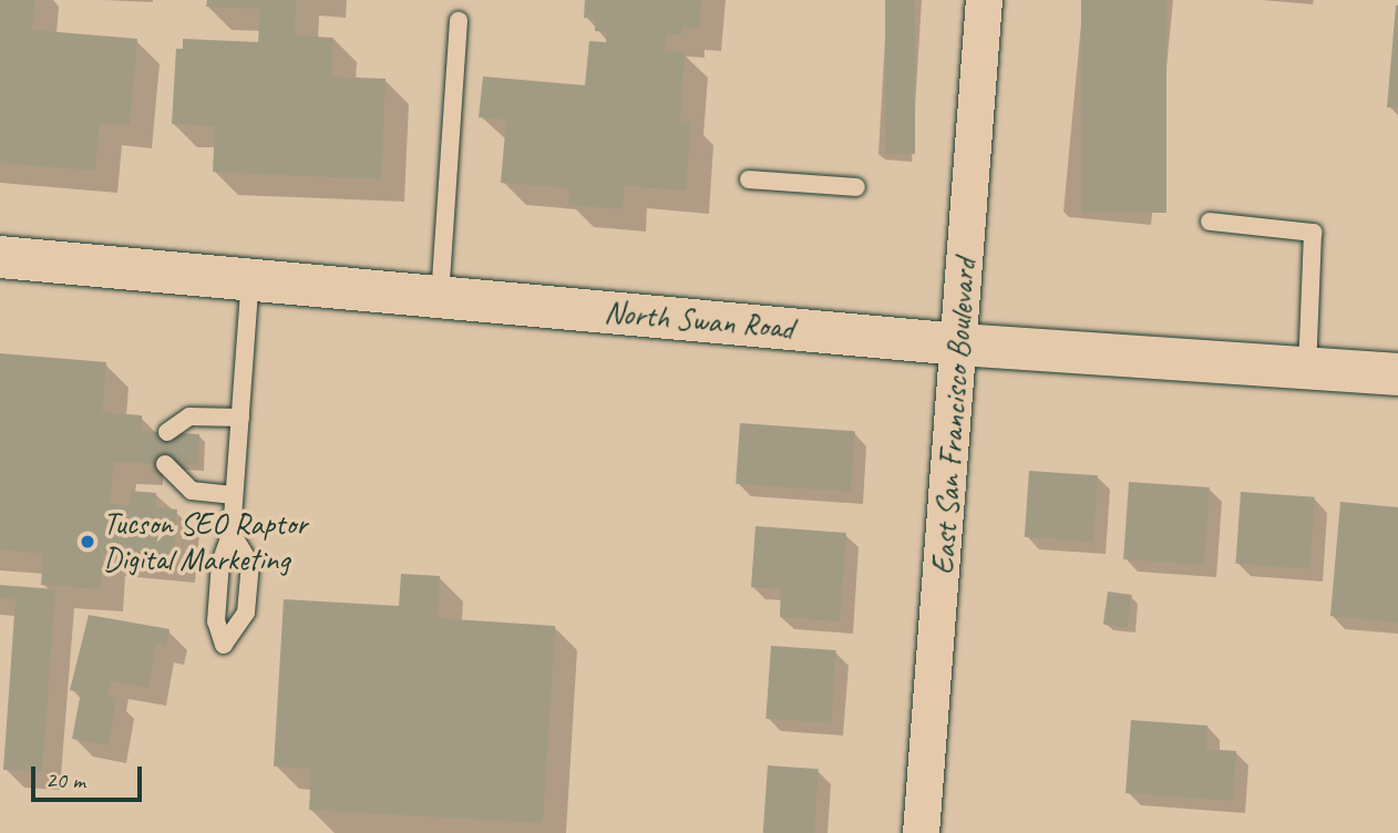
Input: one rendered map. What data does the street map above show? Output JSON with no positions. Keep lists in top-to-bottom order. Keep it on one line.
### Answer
{"streets":{"main road":["North Swan Road"],"street":["East San Francisco Boulevard"]},"crossings":[["North Swan Road","East San Francisco Boulevard"]],"places":["Tucson SEO Raptor Digital Marketing"],"scale_bar":"20 m"}
